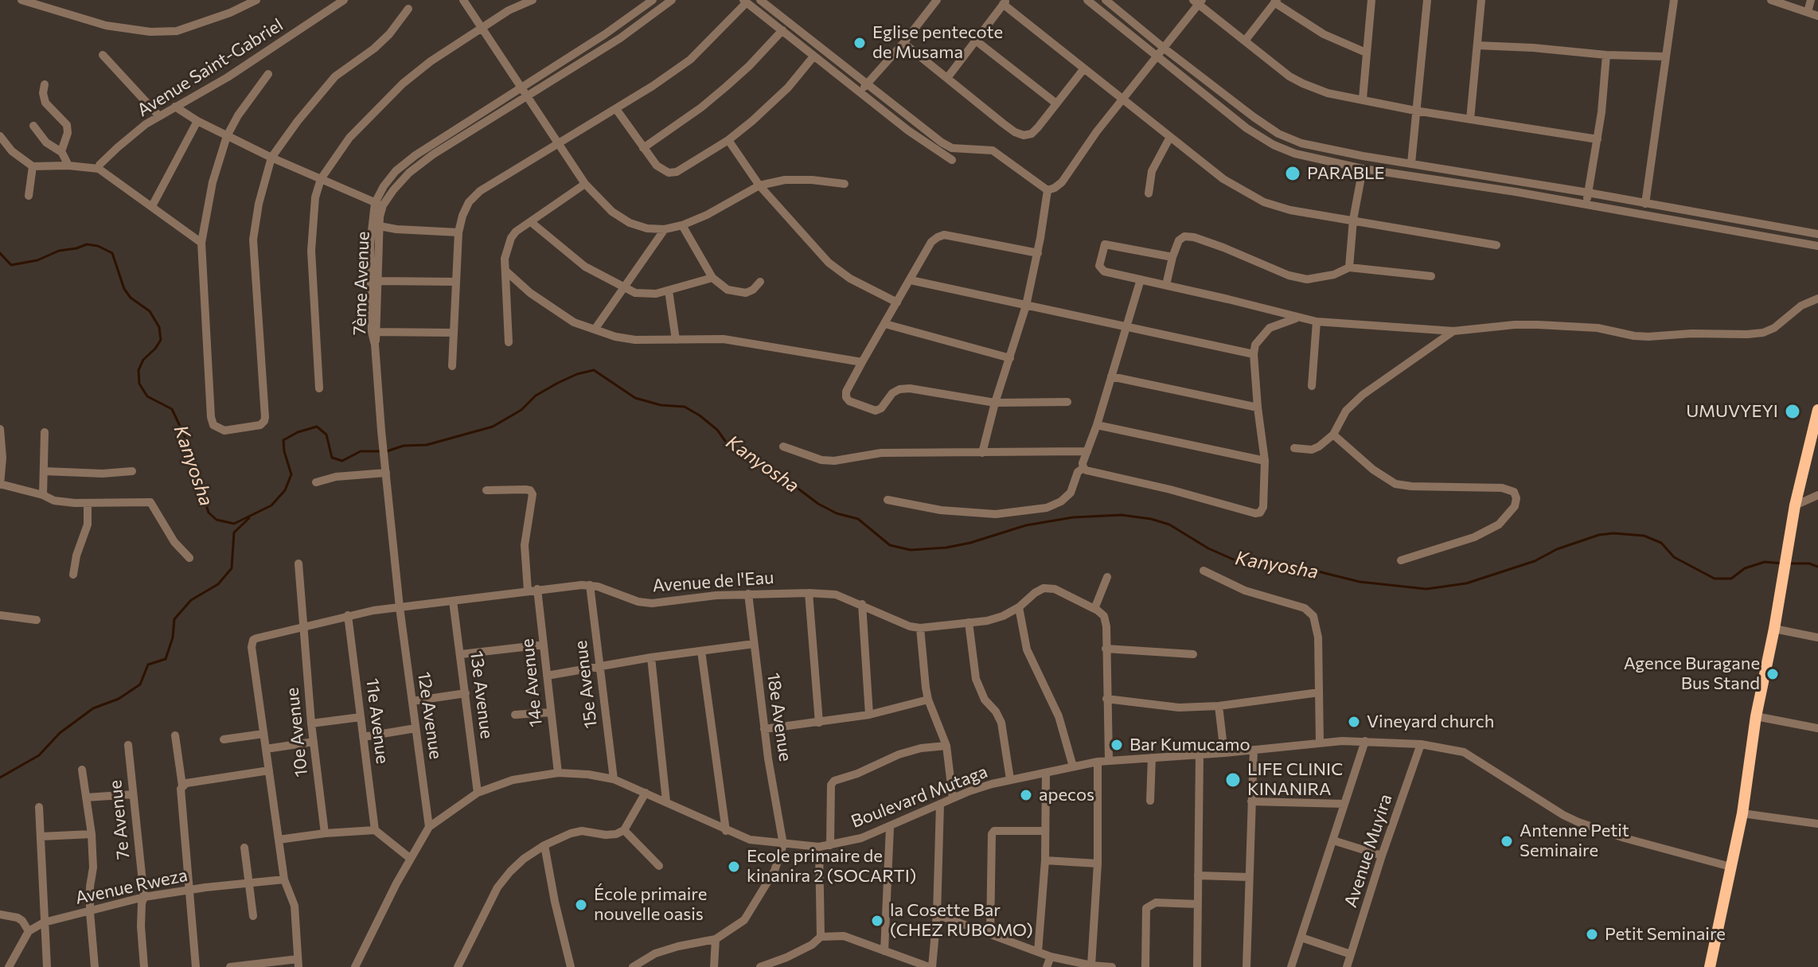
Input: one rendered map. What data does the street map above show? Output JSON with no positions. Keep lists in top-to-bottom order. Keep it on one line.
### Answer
{"streets":{"street":["Avenue Saint-Gabriel","7ème Avenue","Avenue de l'Eau","14e Avenue","15e Avenue","13e Avenue","12e Avenue","18e Avenue","11e Avenue","10e Avenue","Boulevard Mutaga","7e Avenue","Avenue Muyira","Avenue Rweza"]},"crossings":[["7ème Avenue","12e Avenue"],["Avenue de l'Eau","14e Avenue"],["Avenue de l'Eau","15e Avenue"],["Avenue de l'Eau","13e Avenue"],["Avenue de l'Eau","12e Avenue"],["Avenue de l'Eau","18e Avenue"],["Avenue de l'Eau","11e Avenue"],["Avenue de l'Eau","10e Avenue"],["Avenue de l'Eau","Avenue Rweza"],["14e Avenue","Boulevard Mutaga"],["15e Avenue","Boulevard Mutaga"],["13e Avenue","Boulevard Mutaga"],["12e Avenue","Boulevard Mutaga"],["18e Avenue","Boulevard Mutaga"],["Boulevard Mutaga","Avenue Muyira"],["7e Avenue","Avenue Rweza"]],"water":["Kanyosha"],"places":["Eglise pentecote de Musama","PARABLE","UMUVYEYI","Agence Buragane Bus Stand","Vineyard church","Bar Kumucamo","LIFE CLINIC KINANIRA","apecos","Antenne Petit Seminaire","Ecole primaire de kinanira 2 (SOCARTI)","École primaire nouvelle oasis","la Cosette Bar (CHEZ RUBOMO)","Petit Seminaire"]}
